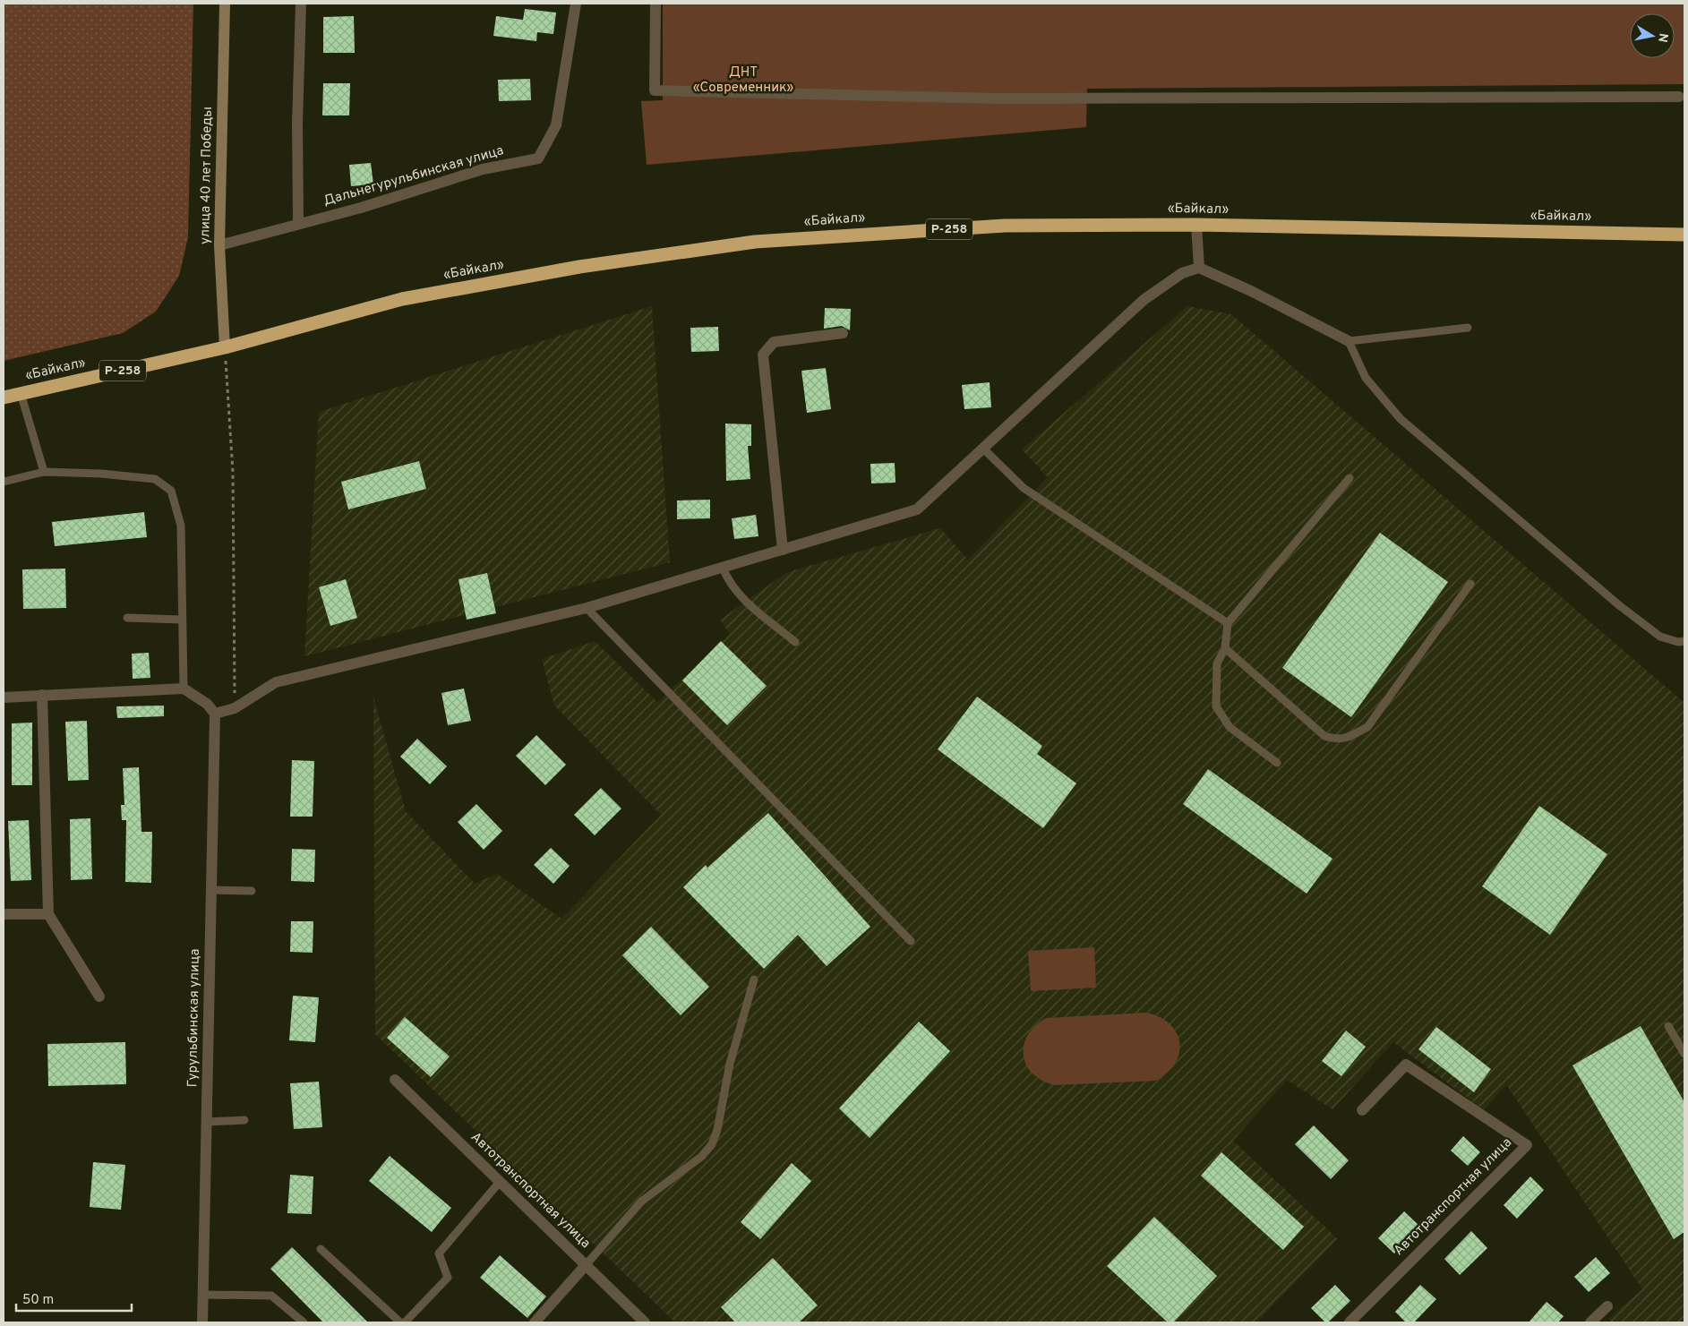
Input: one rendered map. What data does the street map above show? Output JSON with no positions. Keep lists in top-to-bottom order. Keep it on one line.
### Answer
{"streets":{"highway":["«Байкал»","Р-258"],"street":["улица 40 лет Победы","Дальнегурульбинская улица","Гурульбинская улица","Автотранспортная улица"]},"crossings":[["улица 40 лет Победы","Дальнегурульбинская улица"],["улица 40 лет Победы","«Байкал»"]],"parks":["ДНТ «Современник»"],"scale_bar":"50 m","north":"right"}
